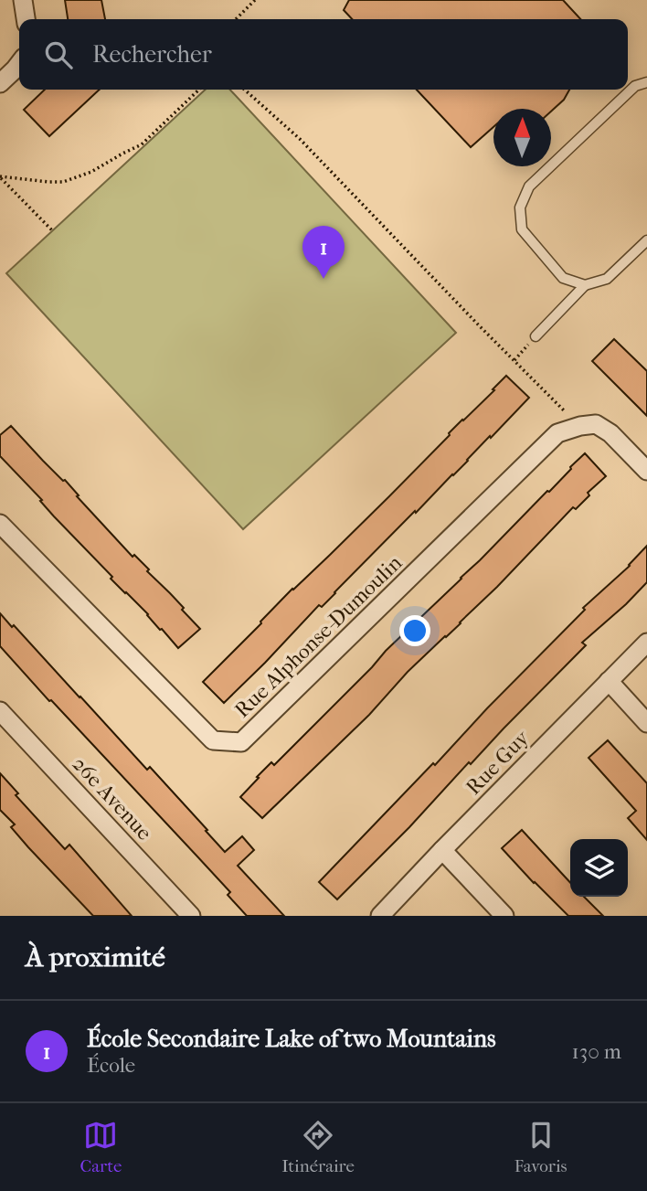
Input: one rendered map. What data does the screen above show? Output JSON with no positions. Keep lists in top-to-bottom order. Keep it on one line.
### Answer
{"streets":{"street":["Rue Alphonse-Dumoulin","Rue Guy","26e Avenue"]},"north":"top","page":{"search":"Rechercher","pins":"1","heading":"À proximité","list":[{"mark":"1","name":"École Secondaire Lake of two Mountains","note":"École","value":"130 m"}],"nav":["Carte","Itinéraire","Favoris"]}}
